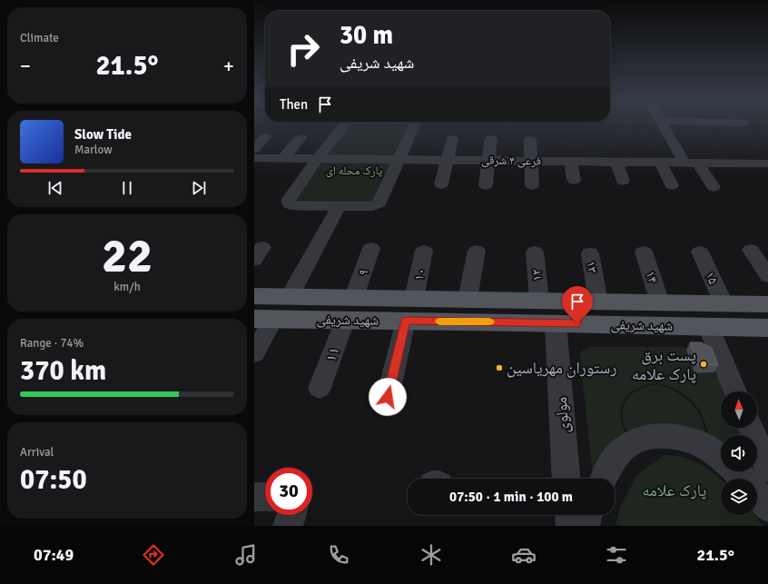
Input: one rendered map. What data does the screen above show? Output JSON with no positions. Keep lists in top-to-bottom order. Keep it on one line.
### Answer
{"streets":{"main road":["شهید شریفی"],"street":["فرعی ۴ شرقی","۱۳","۹","۱۰","۱۲","۱۴","۱۵","۱۱","مولوی"]},"crossings":[["۱۳","شهید شریفی"],["۹","شهید شریفی"],["۱۰","شهید شریفی"],["۱۲","شهید شریفی"],["۱۴","شهید شریفی"],["۱۵","شهید شریفی"],["شهید شریفی","۱۱"],["شهید شریفی","مولوی"]],"parks":["پارک محله ای","پارک علامه"],"places":["پست برق پارک علامه","رستوران مهریاسین"],"north":"top","page":{"tile":["Climate",["22","km/h"],["Range · 74%","370 km"],["Arrival","07:50"]],"turn":["30 m","شهید شریفی"],"heat":["−","21.5°","+"],"then":"Then","song":["Slow Tide","Marlow"],"limit":"30","trip":"07:50 · 1 min · 100 m","tabs":["07:49","21.5°"]}}
